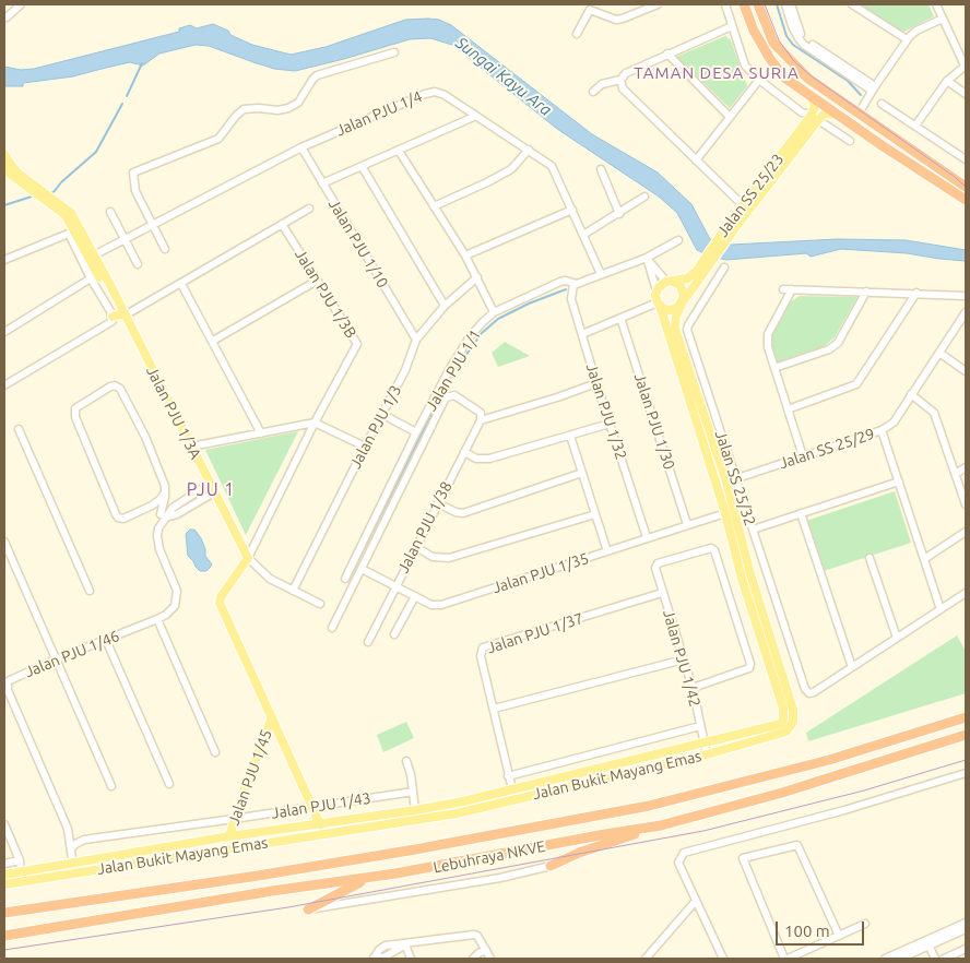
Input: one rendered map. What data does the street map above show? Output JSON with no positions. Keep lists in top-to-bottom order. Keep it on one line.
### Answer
{"streets":{"highway":["Lebuhraya NKVE"],"main road":["Jalan SS 25/23","Jalan PJU 1/3A","Jalan Bukit Mayang Emas","Jalan PJU 1/45"],"street":["Jalan PJU 1/4","Jalan PJU 1/10","Jalan PJU 1/3B","Jalan PJU 1/1","Jalan PJU 1/32","Jalan PJU 1/30","Jalan PJU 1/3","Jalan SS 25/29","Jalan SS 25/32","Jalan PJU 1/38","Jalan PJU 1/35","Jalan PJU 1/37","Jalan PJU 1/46","Jalan PJU 1/42","Jalan PJU 1/43"]},"crossings":[["Jalan PJU 1/4","Jalan PJU 1/10"],["Jalan PJU 1/4","Jalan PJU 1/1"],["Jalan PJU 1/4","Jalan PJU 1/3A"],["Jalan SS 25/23","Jalan Bukit Mayang Emas"],["Jalan PJU 1/10","Jalan PJU 1/3"],["Jalan PJU 1/1","Jalan PJU 1/32"],["Jalan PJU 1/1","Jalan PJU 1/38"],["Jalan PJU 1/1","Jalan PJU 1/35"],["Jalan PJU 1/32","Jalan PJU 1/35"],["Jalan PJU 1/3A","Jalan PJU 1/46"],["Jalan PJU 1/3A","Jalan PJU 1/45"],["Jalan PJU 1/30","Jalan PJU 1/35"],["Jalan SS 25/29","Jalan SS 25/32"],["Jalan SS 25/29","Jalan Bukit Mayang Emas"],["Jalan SS 25/32","Jalan Bukit Mayang Emas"],["Jalan PJU 1/38","Jalan PJU 1/35"],["Jalan PJU 1/35","Jalan Bukit Mayang Emas"],["Jalan PJU 1/37","Jalan PJU 1/42"],["Jalan PJU 1/37","Jalan Bukit Mayang Emas"],["Jalan PJU 1/46","Jalan Bukit Mayang Emas"],["Jalan PJU 1/46","Jalan PJU 1/43"],["Jalan PJU 1/42","Jalan Bukit Mayang Emas"],["Jalan Bukit Mayang Emas","Jalan PJU 1/45"],["Jalan PJU 1/45","Jalan PJU 1/43"]],"districts":["TAMAN DESA SURIA","PJU 1"],"water":["Sungai Kayu Ara"],"scale_bar":"100 m"}
